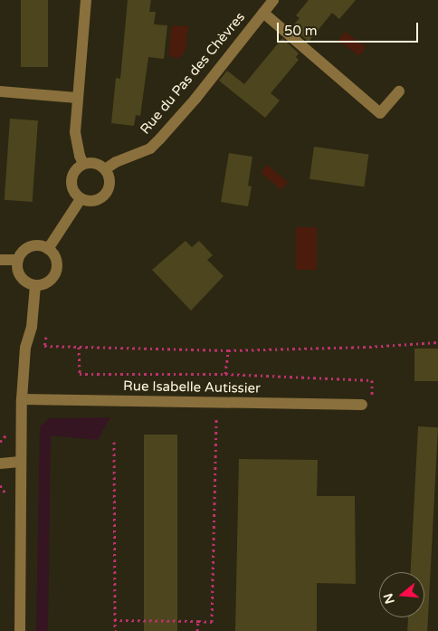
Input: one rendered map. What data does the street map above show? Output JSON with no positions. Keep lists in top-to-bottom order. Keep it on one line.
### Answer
{"streets":{"street":["Rue du Pas des Chèvres","Rue Isabelle Autissier"]},"scale_bar":"50 m","north":"left"}
